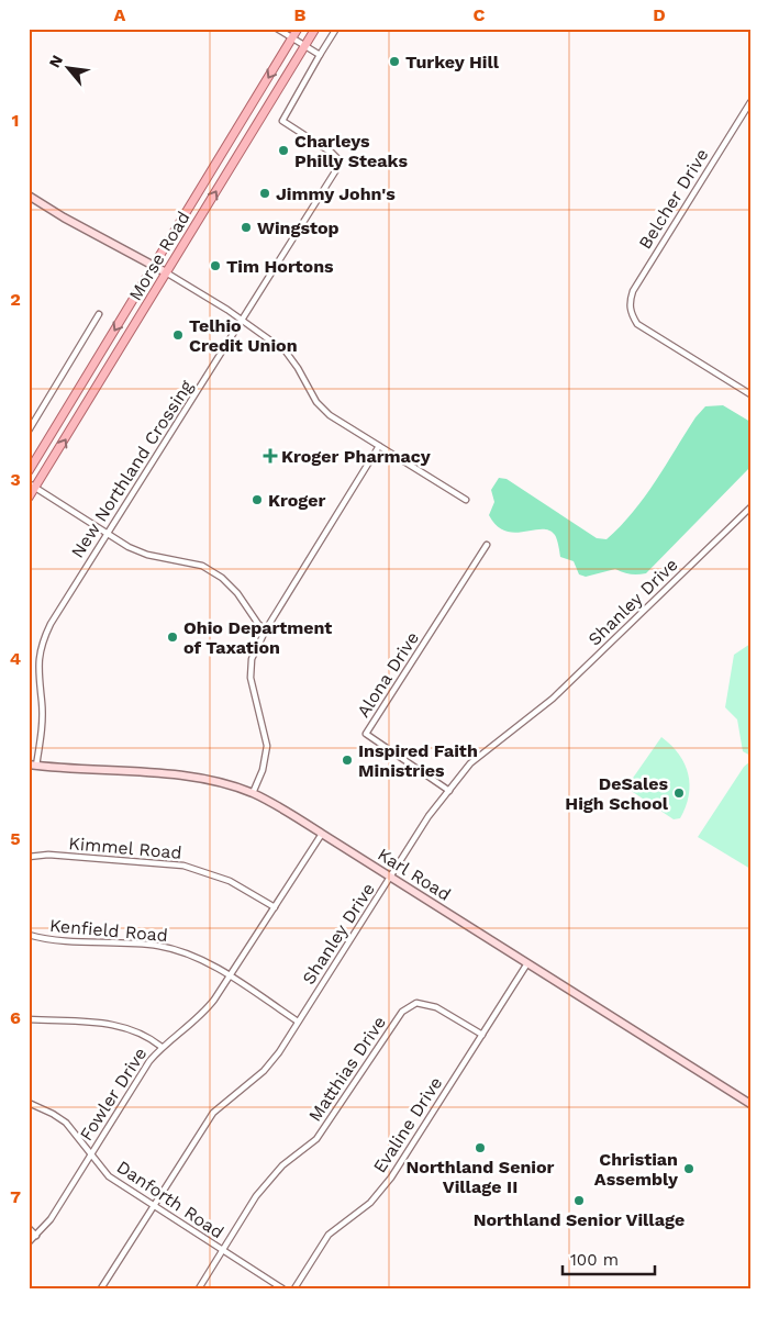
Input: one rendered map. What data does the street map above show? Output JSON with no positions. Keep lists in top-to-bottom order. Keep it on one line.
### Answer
{"streets":{"main road":["Morse Road","Karl Road"],"street":["Belcher Drive","New Northland Crossing","Shanley Drive","Alona Drive","Kimmel Road","Kenfield Road","Matthias Drive","Fowler Drive","Evaline Drive","Danforth Road"]},"crossings":[["New Northland Crossing","Karl Road"],["Shanley Drive","Alona Drive"],["Shanley Drive","Karl Road"],["Shanley Drive","Kenfield Road"],["Shanley Drive","Danforth Road"],["Kimmel Road","Fowler Drive"],["Karl Road","Fowler Drive"],["Karl Road","Evaline Drive"],["Kenfield Road","Fowler Drive"],["Matthias Drive","Evaline Drive"],["Matthias Drive","Danforth Road"],["Fowler Drive","Danforth Road"]],"places":{"other":["Turkey Hill","Charleys Philly Steaks","Jimmy John's","Wingstop","Tim Hortons","Telhio Credit Union","Kroger","Ohio Department of Taxation","Inspired Faith Ministries","DeSales High School","Northland Senior Village II","Christian Assembly","Northland Senior Village"],"health":["Kroger Pharmacy"]},"scale_bar":"100 m","north":"top left","grid":{"columns":["A","B","C","D"],"rows":["1","2","3","4","5","6","7"]}}
